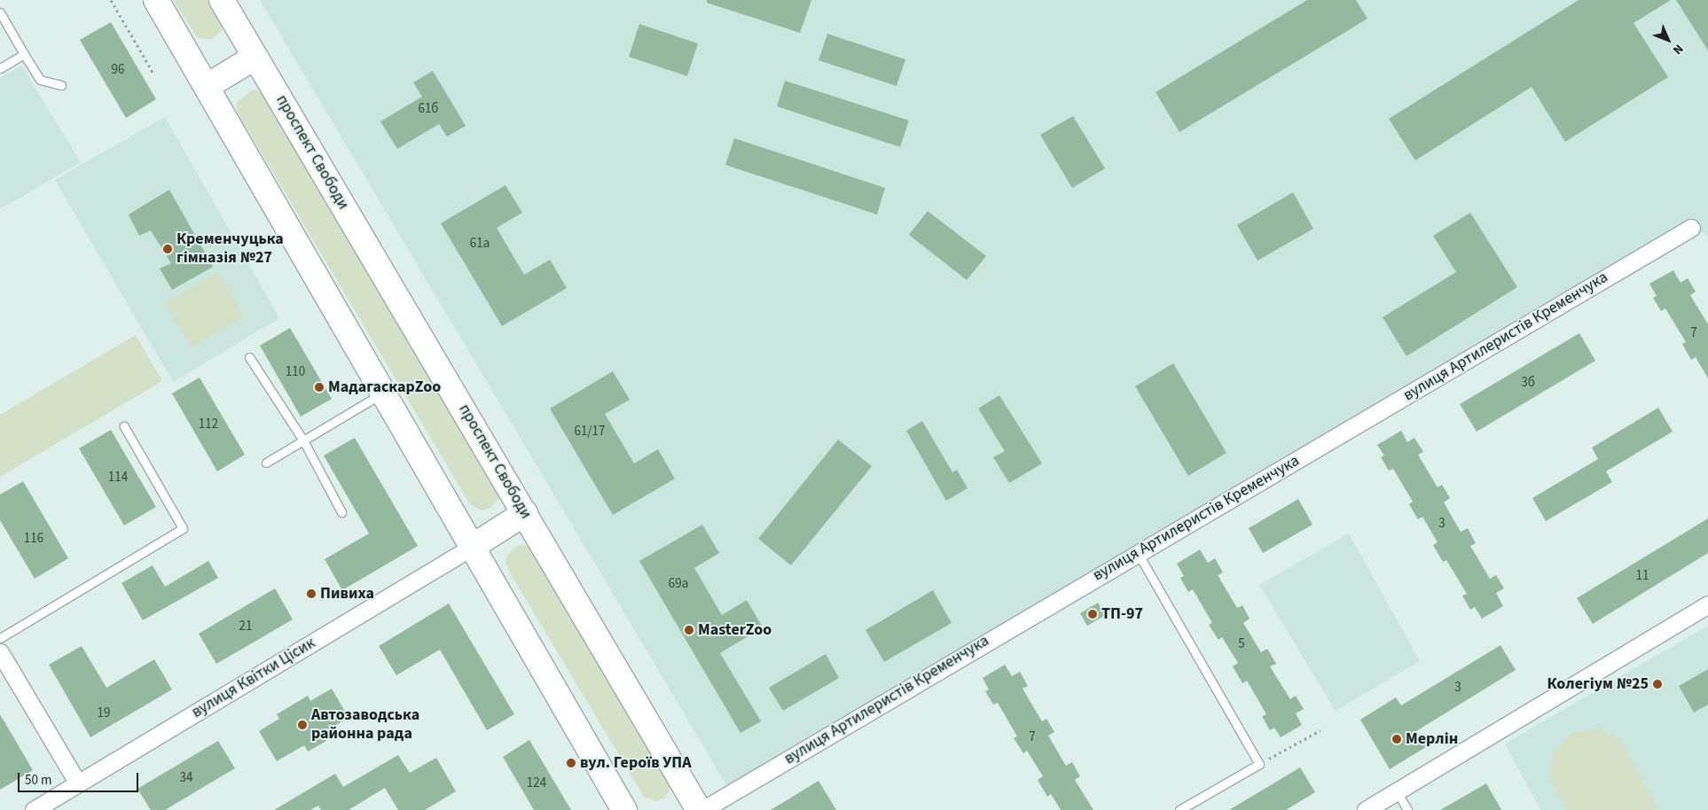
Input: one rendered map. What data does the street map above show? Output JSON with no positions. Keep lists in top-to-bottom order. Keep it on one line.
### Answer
{"streets":{"highway":["проспект Свободи"],"street":["вулиця Артилеристів Кременчука","вулиця Квітки Цісик"]},"crossings":[["проспект Свободи","вулиця Артилеристів Кременчука"]],"places":["Кременчуцька гімназія №27","МадагаскарZoo","Пивиха","ТП-97","MasterZoo","Колегіум №25","Автозаводська районна рада","Мерлін","вул. Героїв УПА"],"house_numbers":["96","61б","61а","7","110","3б","112","61/17","114","3","116","11","69а","21","5","3","19","7","34","124"],"scale_bar":"50 m","north":"bottom right"}
